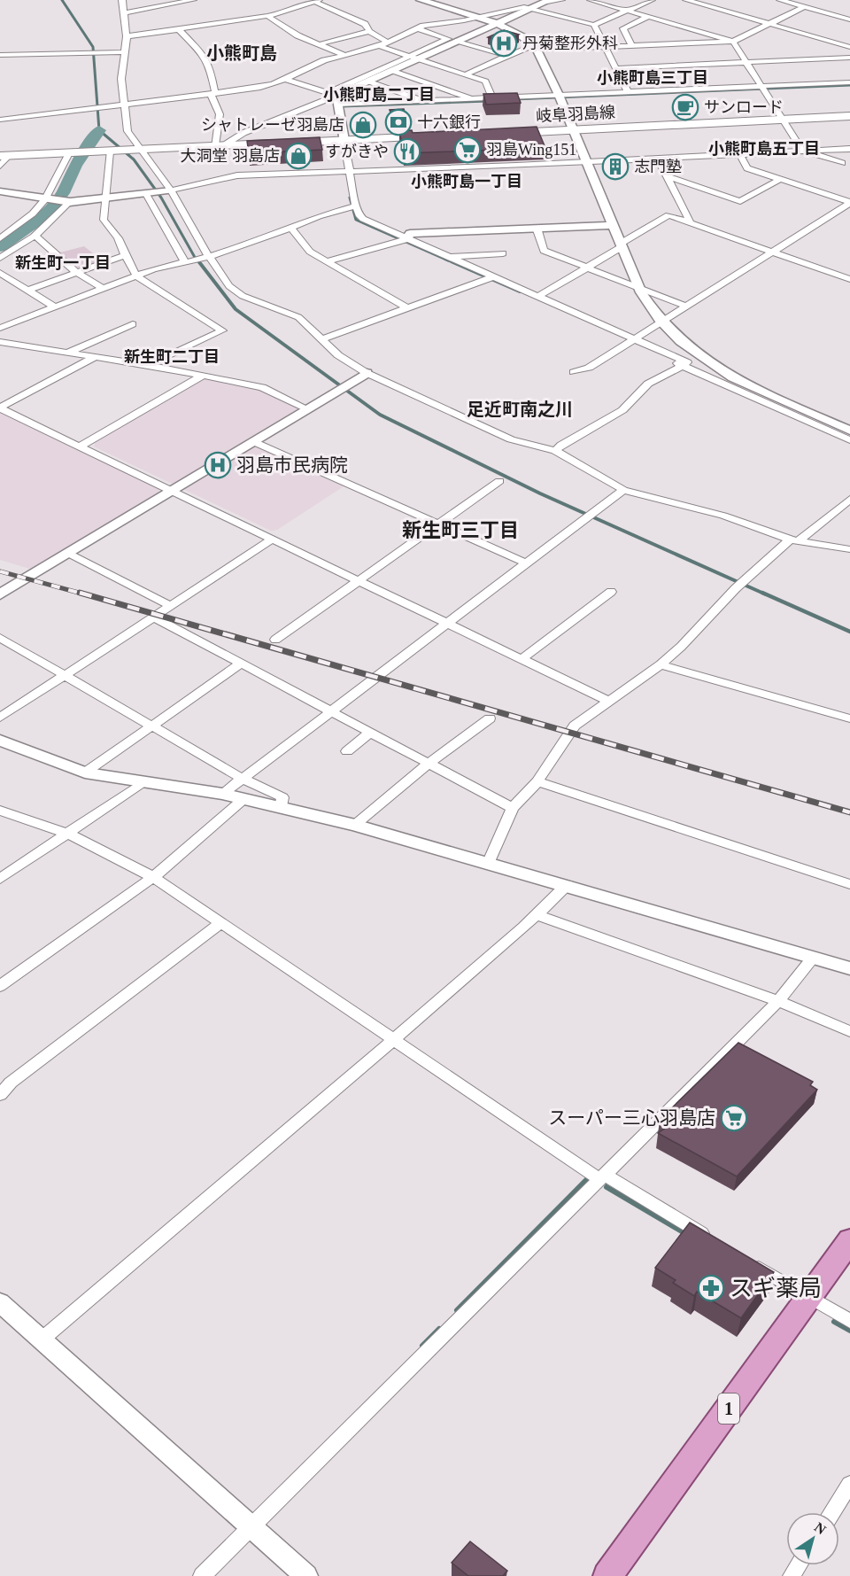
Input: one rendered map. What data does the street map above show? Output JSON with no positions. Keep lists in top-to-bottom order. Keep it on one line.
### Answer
{"streets":{"main road":["岐阜羽島線","1"]},"districts":["小熊町島","小熊町島三丁目","小熊町島二丁目","小熊町島五丁目","小熊町島一丁目","新生町一丁目","新生町二丁目","足近町南之川","新生町三丁目"],"places":{"hospital":["丹菊整形外科","羽島市民病院"],"cafe":["サンロード"],"bank":["十六銀行"],"shop":["シャトレーゼ羽島店","大洞堂 羽島店"],"supermarket":["羽島Wing151","スーパー三心羽島店"],"restaurant":["すがきや"],"building":["志門塾"],"pharmacy":["スギ薬局"]},"north":"top right"}
